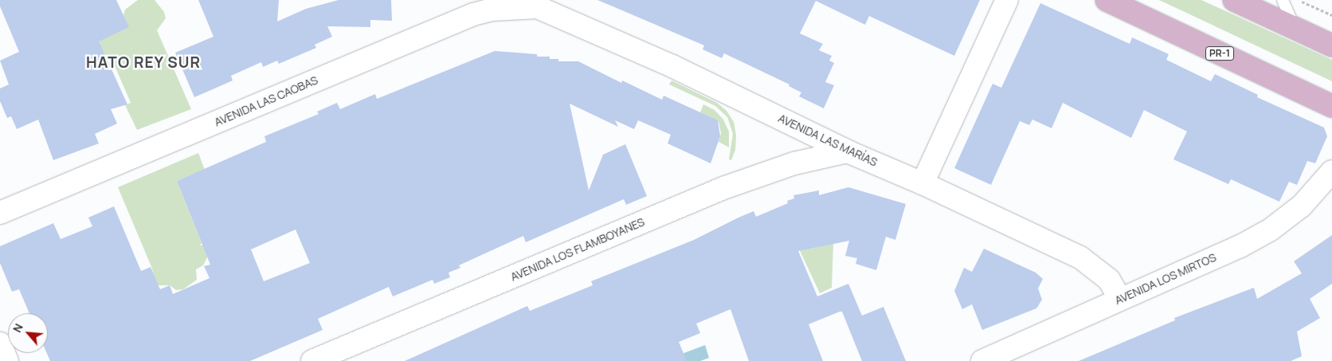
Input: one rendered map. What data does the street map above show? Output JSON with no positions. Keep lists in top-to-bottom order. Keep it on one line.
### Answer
{"streets":{"main road":["PR-1"],"street":["AVENIDA LAS CAOBAS","AVENIDA LAS MARÍAS","AVENIDA LOS FLAMBOYANES","AVENIDA LOS MIRTOS"]},"crossings":[["AVENIDA LAS CAOBAS","AVENIDA LAS MARÍAS"],["AVENIDA LAS MARÍAS","AVENIDA LOS FLAMBOYANES"],["AVENIDA LAS MARÍAS","AVENIDA LOS MIRTOS"]],"districts":["HATO REY SUR"],"north":"top left"}
